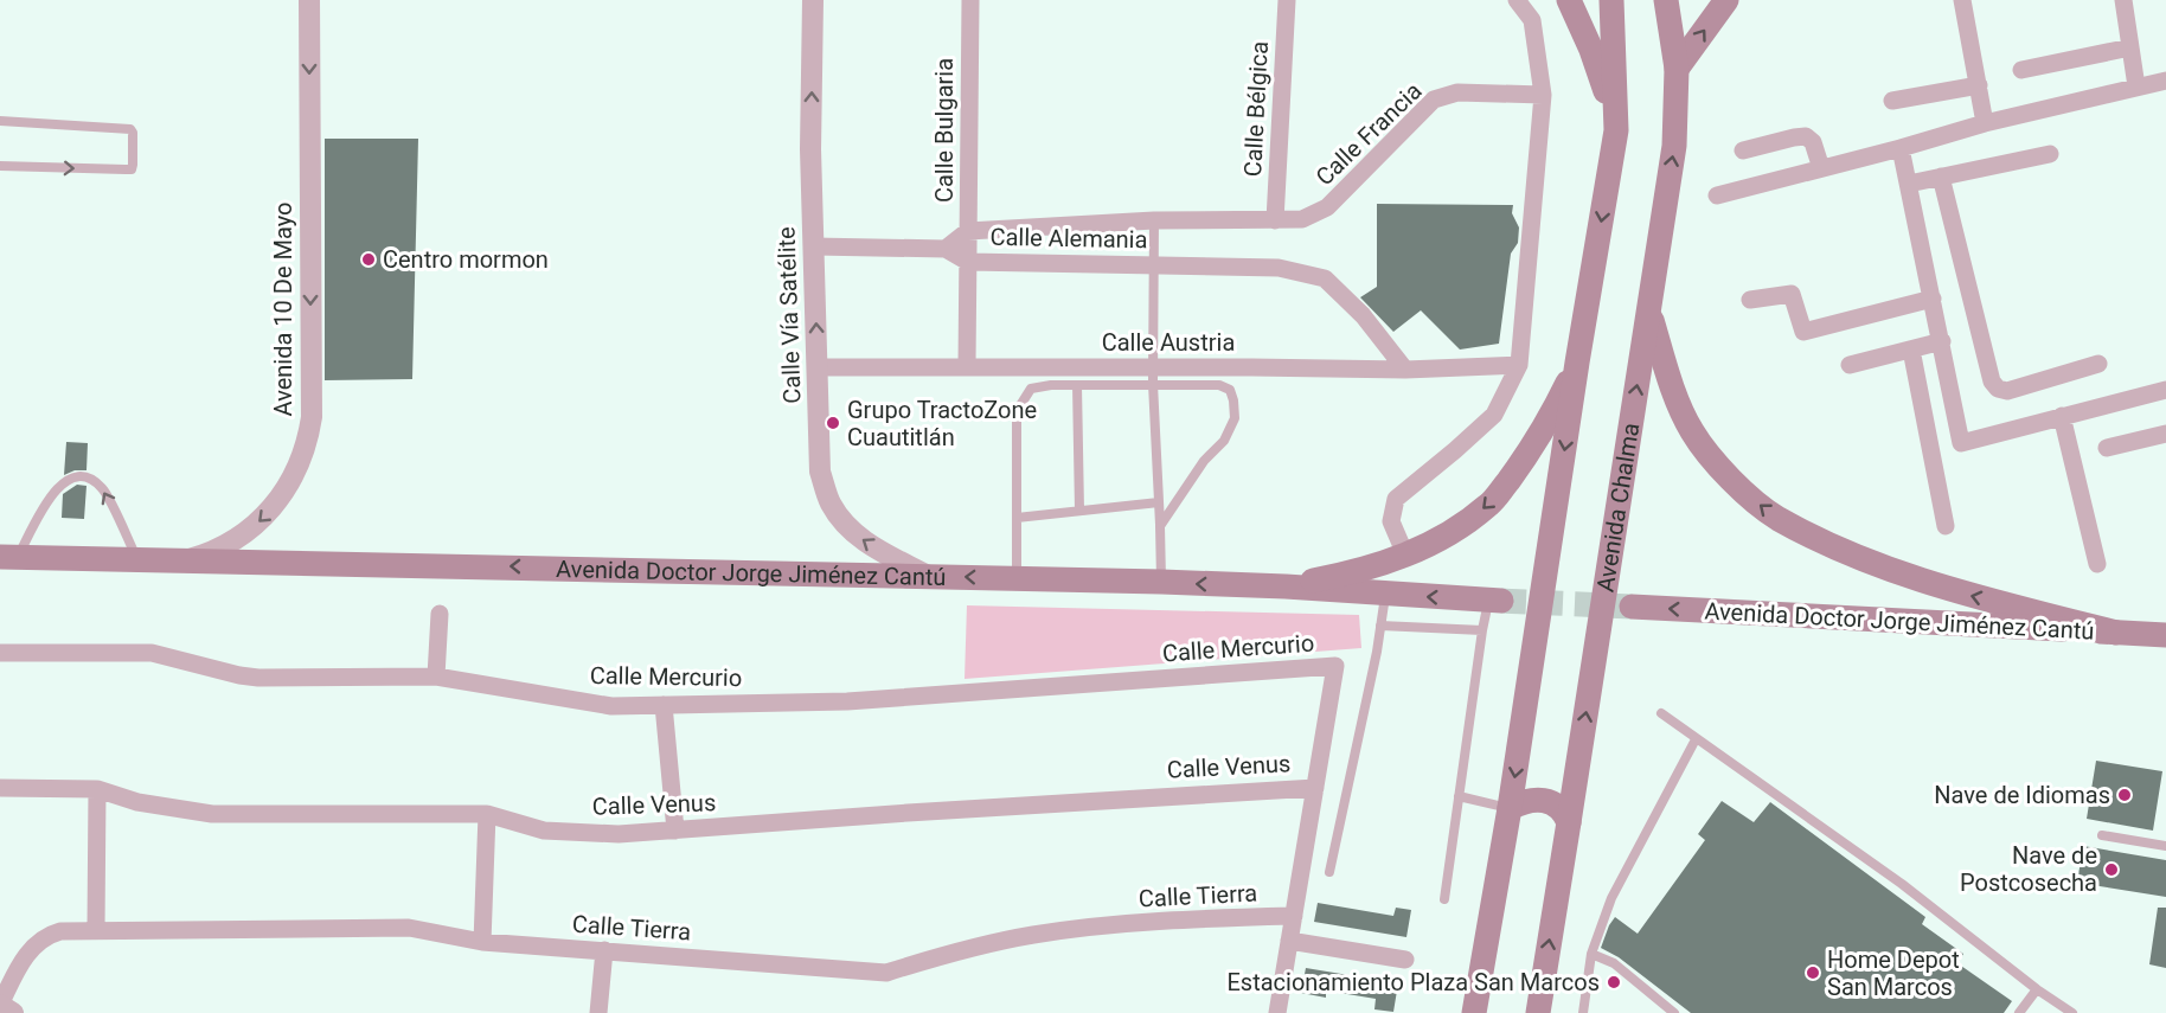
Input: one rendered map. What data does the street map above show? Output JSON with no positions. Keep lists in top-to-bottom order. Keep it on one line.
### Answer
{"streets":{"main road":["Avenida Chalma","Avenida Doctor Jorge Jiménez Cantú"],"street":["Calle Bélgica","Calle Bulgaria","Calle Francia","Calle Alemania","Avenida 10 De Mayo","Calle Vía Satélite","Calle Austria","Calle Mercurio","Calle Venus","Calle Tierra"]},"crossings":[["Calle Bélgica","Calle Francia"],["Calle Bulgaria","Calle Francia"],["Calle Bulgaria","Calle Alemania"],["Calle Bulgaria","Calle Austria"],["Calle Alemania","Calle Vía Satélite"],["Calle Alemania","Calle Austria"],["Avenida 10 De Mayo","Avenida Doctor Jorge Jiménez Cantú"],["Calle Vía Satélite","Calle Austria"],["Calle Vía Satélite","Avenida Doctor Jorge Jiménez Cantú"],["Calle Mercurio","Calle Venus"]],"one_way":["Avenida 10 De Mayo","Calle Vía Satélite","Avenida Doctor Jorge Jiménez Cantú"],"places":["Centro mormon","Grupo TractoZone Cuautitlán","Nave de Idiomas","Nave de Postcosecha","Home Depot San Marcos","Estacionamiento Plaza San Marcos"]}
